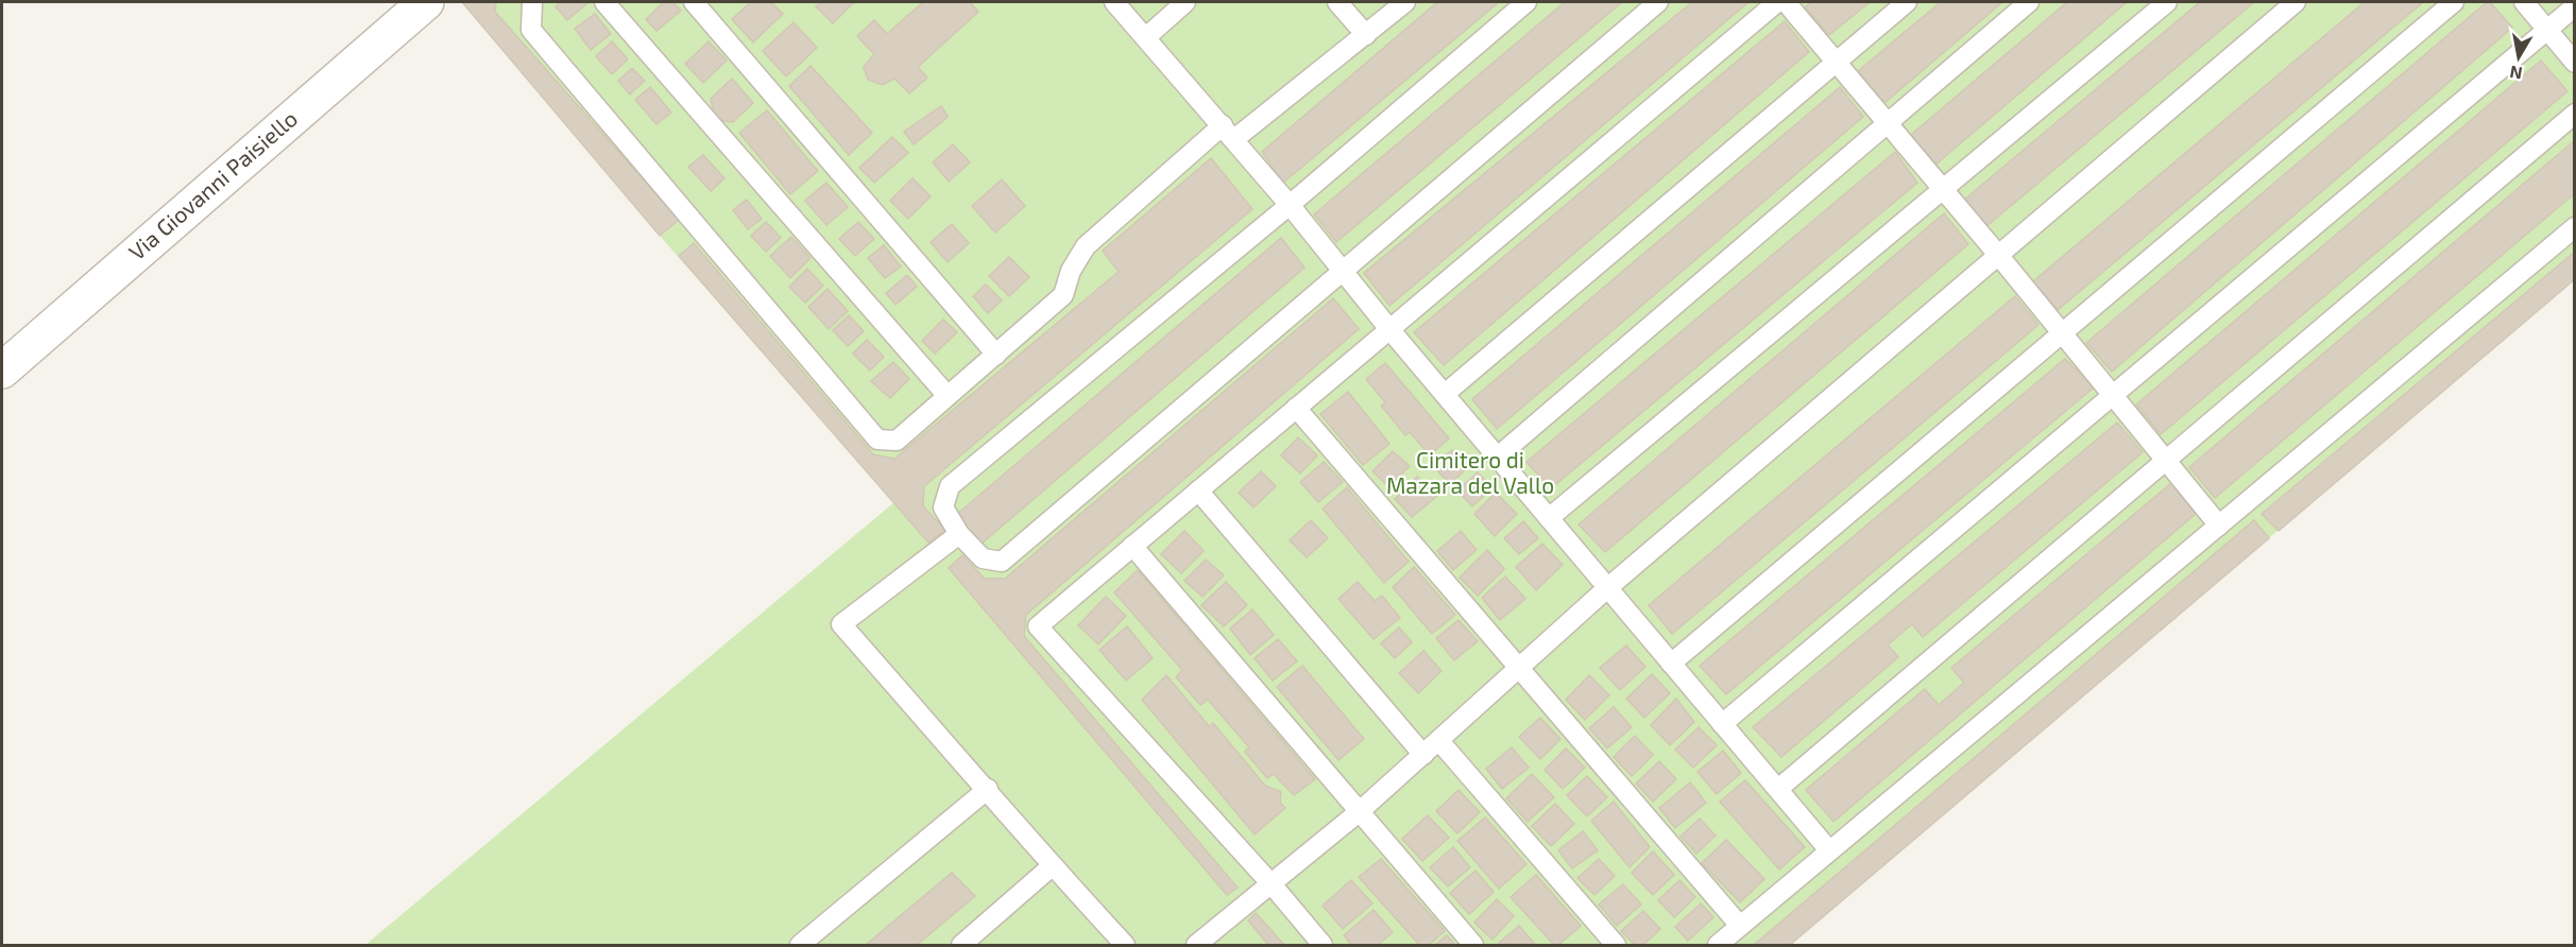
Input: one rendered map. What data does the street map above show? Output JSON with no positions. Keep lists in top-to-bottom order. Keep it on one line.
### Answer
{"streets":{"street":["Via Giovanni Paisiello"]},"parks":["Cimitero di Mazara del Vallo"],"north":"bottom"}
